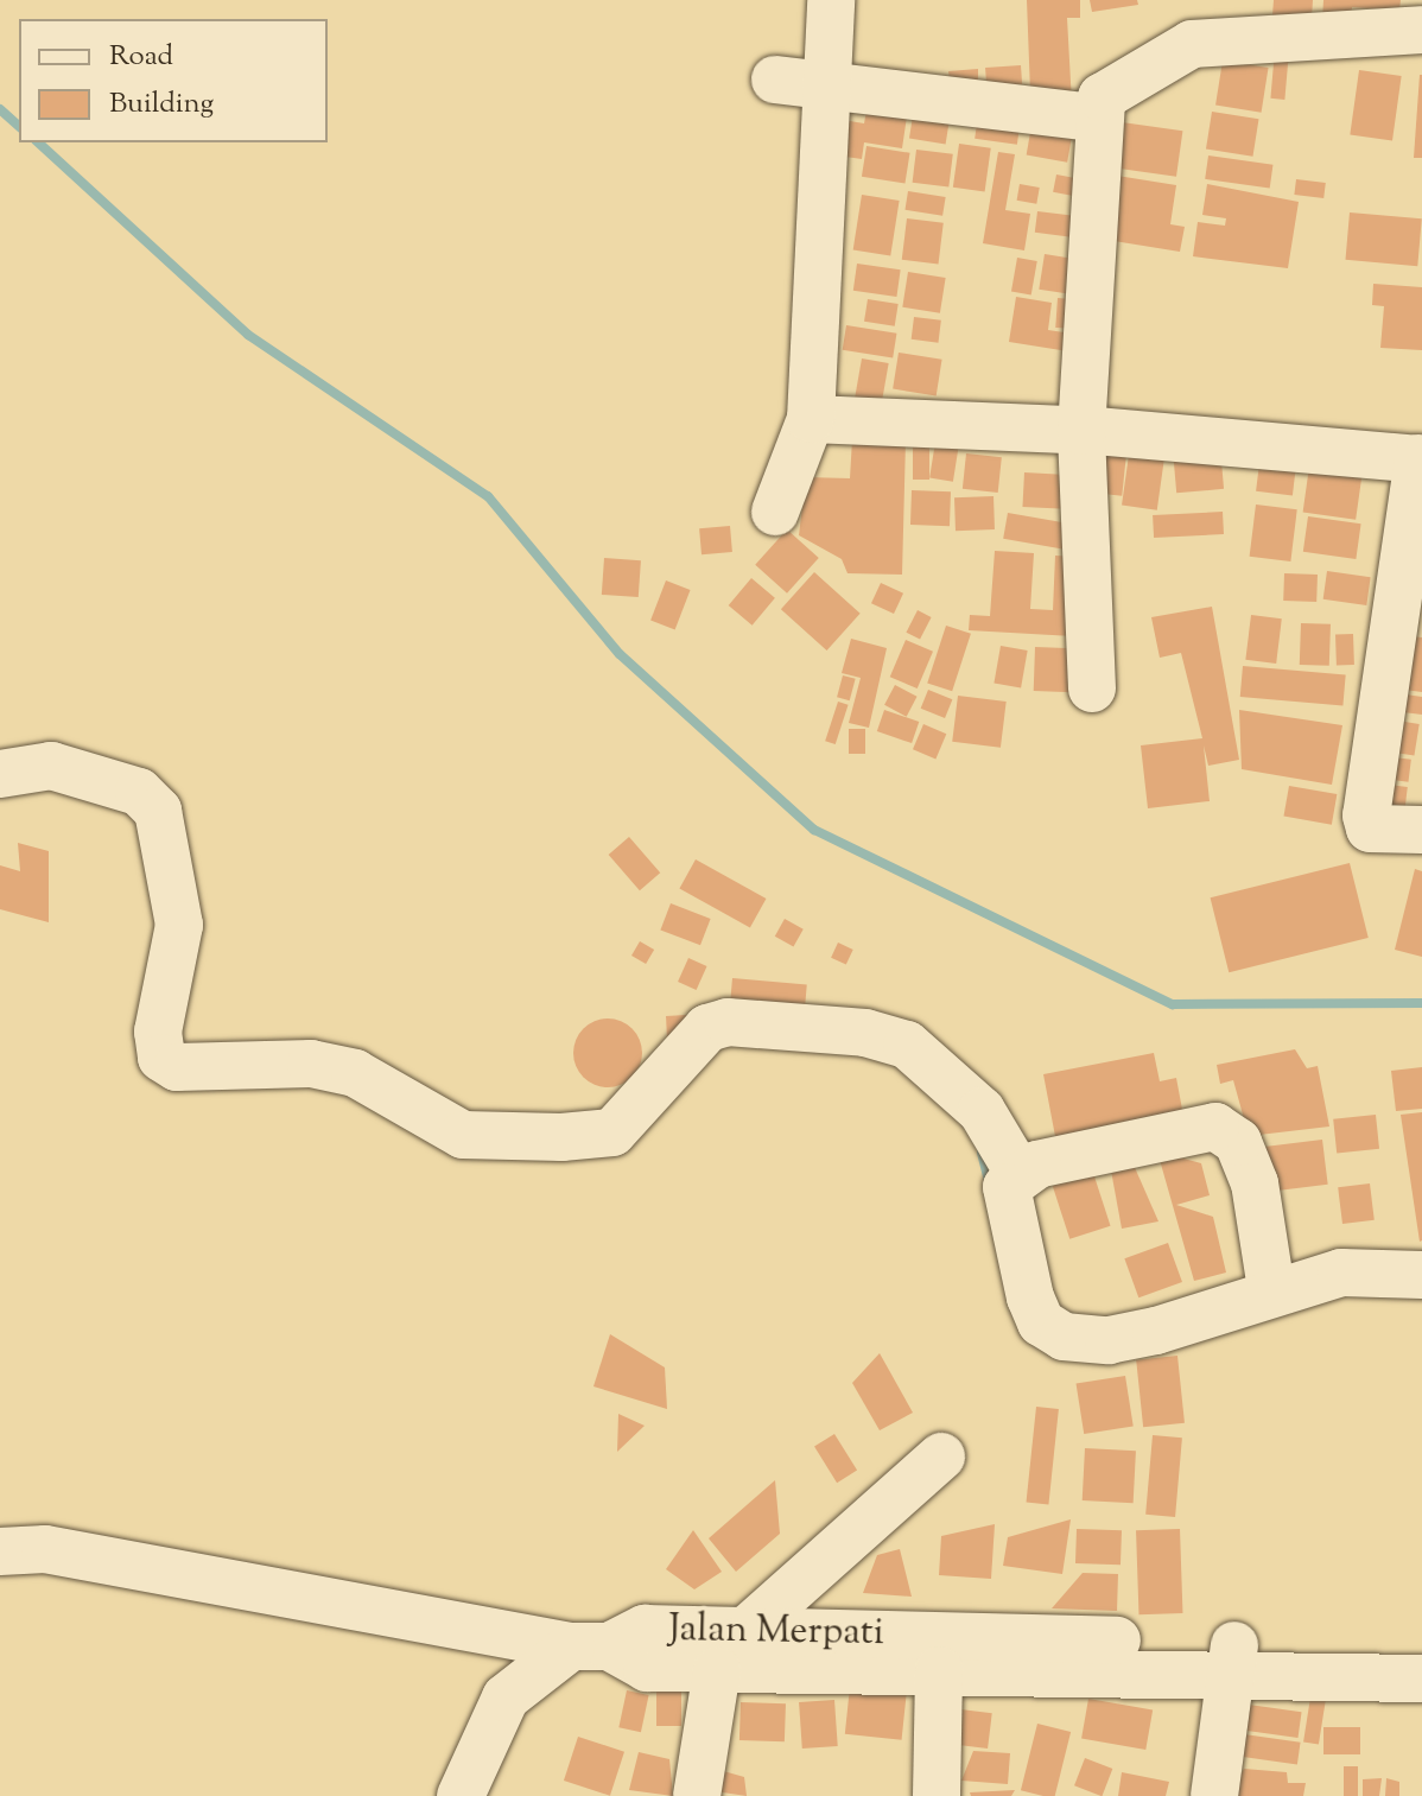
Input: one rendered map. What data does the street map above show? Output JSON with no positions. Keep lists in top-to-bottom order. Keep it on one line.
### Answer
{"streets":{"street":["Jalan Merpati"]},"legend":["Road","Building"]}
